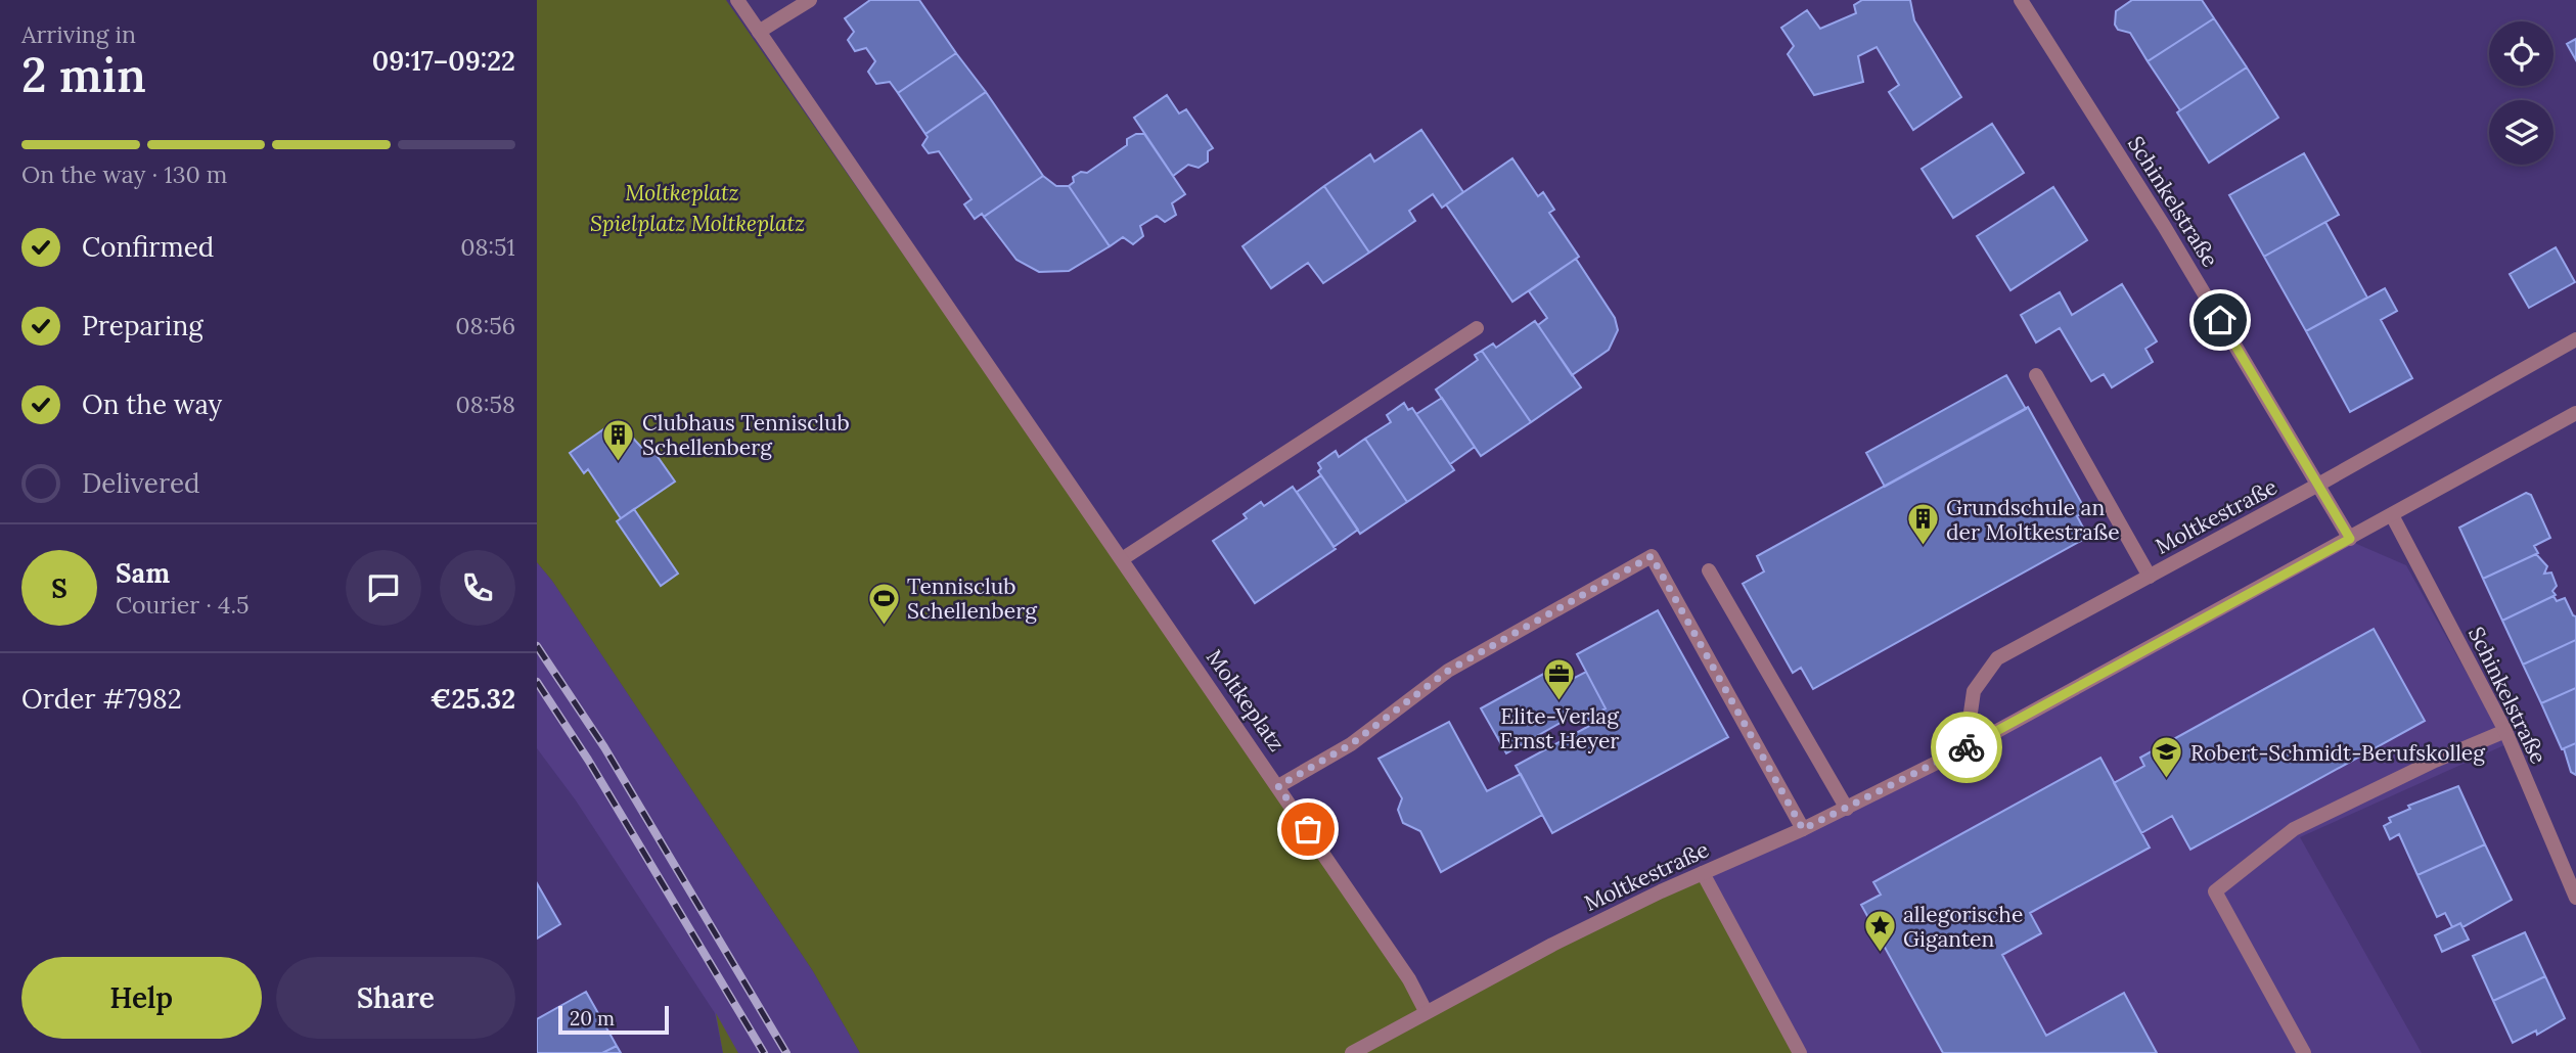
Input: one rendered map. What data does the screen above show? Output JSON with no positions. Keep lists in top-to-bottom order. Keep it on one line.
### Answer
{"streets":{"street":["Schinkelstraße","Moltkestraße","Moltkeplatz"]},"crossings":[["Schinkelstraße","Moltkestraße"],["Moltkestraße","Moltkeplatz"]],"parks":["Moltkeplatz","Spielplatz Moltkeplatz"],"places":{"building":["Clubhaus Tennisclub Schellenberg","Grundschule an der Moltkestraße"],"sports":["Tennisclub Schellenberg"],"office":["Elite-Verlag Ernst Heyer"],"school or university":["Robert-Schmidt-Berufskolleg"],"place":["allegorische Giganten"]},"scale_bar":"20 m","page":{"heading":["2 min","Arriving in","09:17–09:22"],"panel":["Sam","Courier · 4.5","Order #7982","€25.32"],"bar":"On the way · 130 m","list":[["Confirmed","08:51"],["Preparing","08:56"],["On the way","08:58"],"Delivered"],"round":"S","buttons":["Help","Share"],"scale":"20 m"}}
